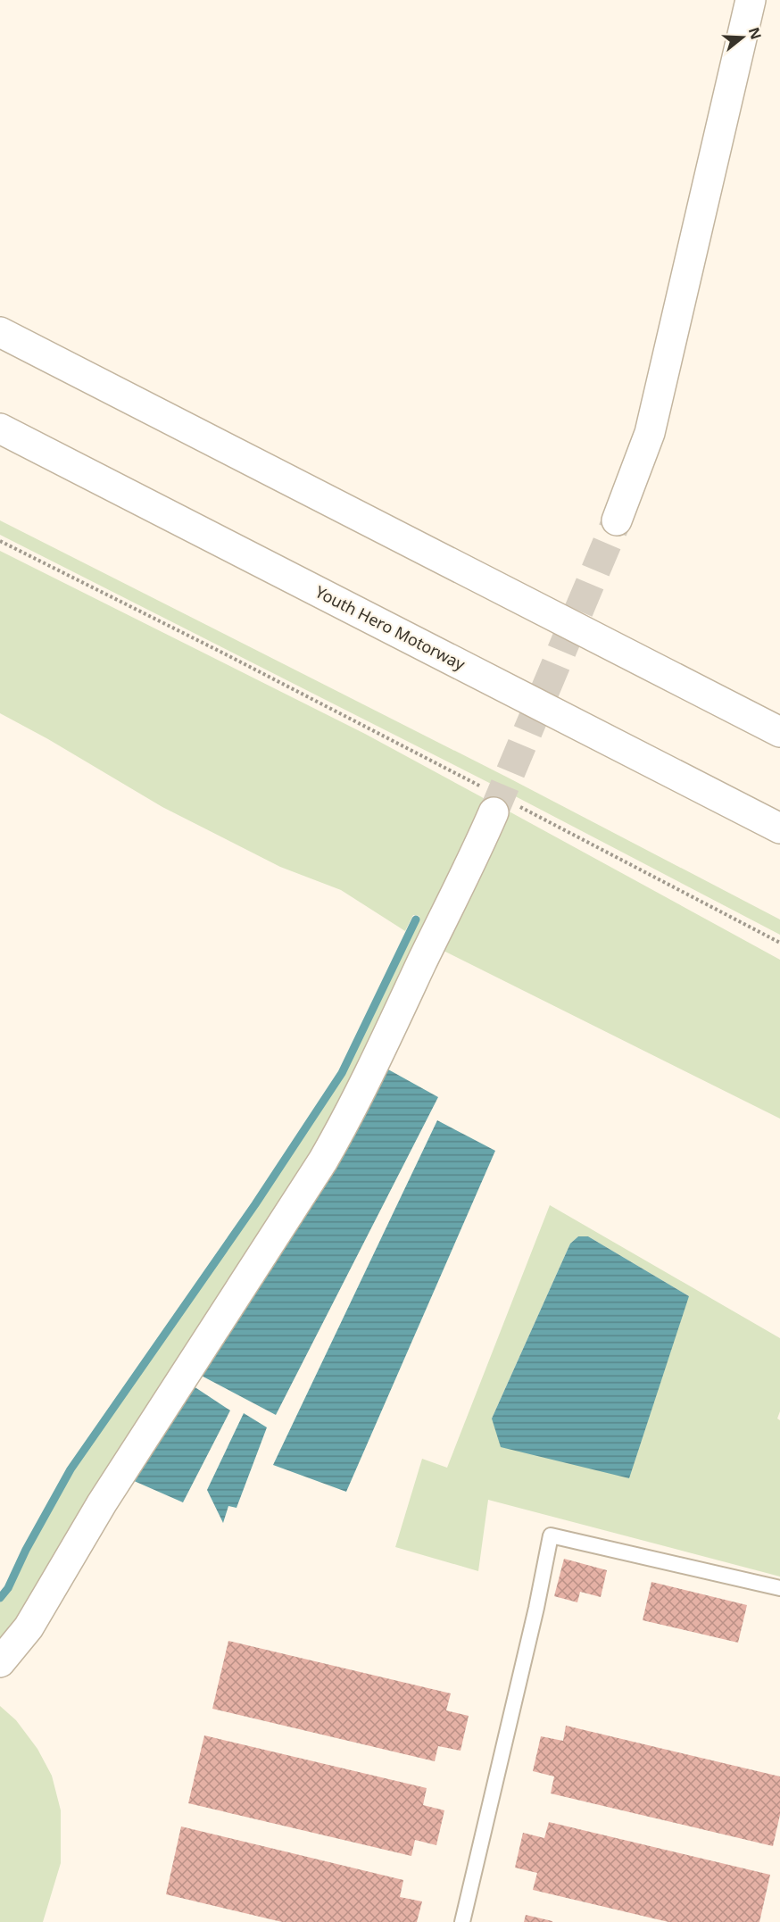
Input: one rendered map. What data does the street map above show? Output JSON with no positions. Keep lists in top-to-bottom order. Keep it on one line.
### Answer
{"streets":{"main road":["Youth Hero Motorway"]},"north":"right"}
